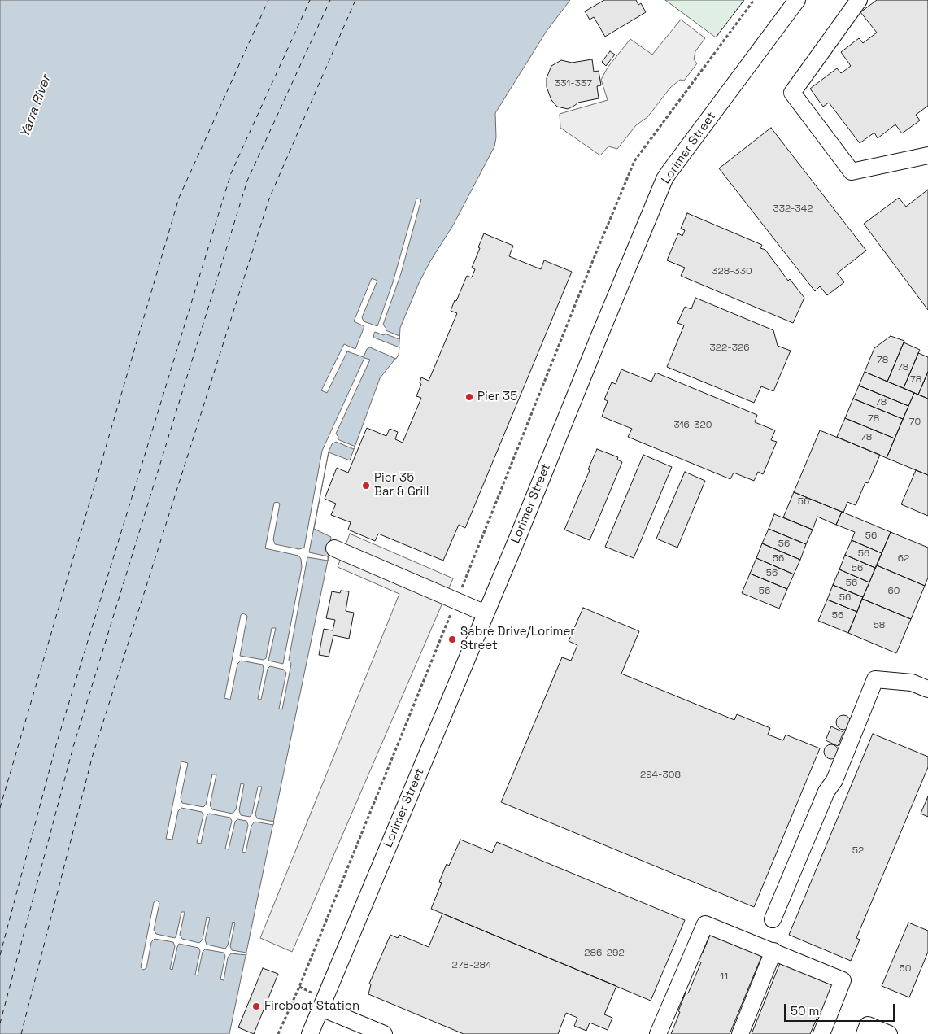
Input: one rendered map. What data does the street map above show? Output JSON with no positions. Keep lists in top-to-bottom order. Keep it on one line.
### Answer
{"streets":{"street":["Lorimer Street"]},"water":["Yarra River"],"places":["Pier 35","Pier 35 Bar & Grill","Sabre Drive/Lorimer Street","Fireboat Station"],"house_numbers":["331-337","332-342","328-330","322-326","78","78","78","78","78","70","316-320","78","56","56","56","56","56","62","56","56","56","56","60","56","56","58","294-308","52","286-292","278-284","50","11"],"scale_bar":"50 m"}
